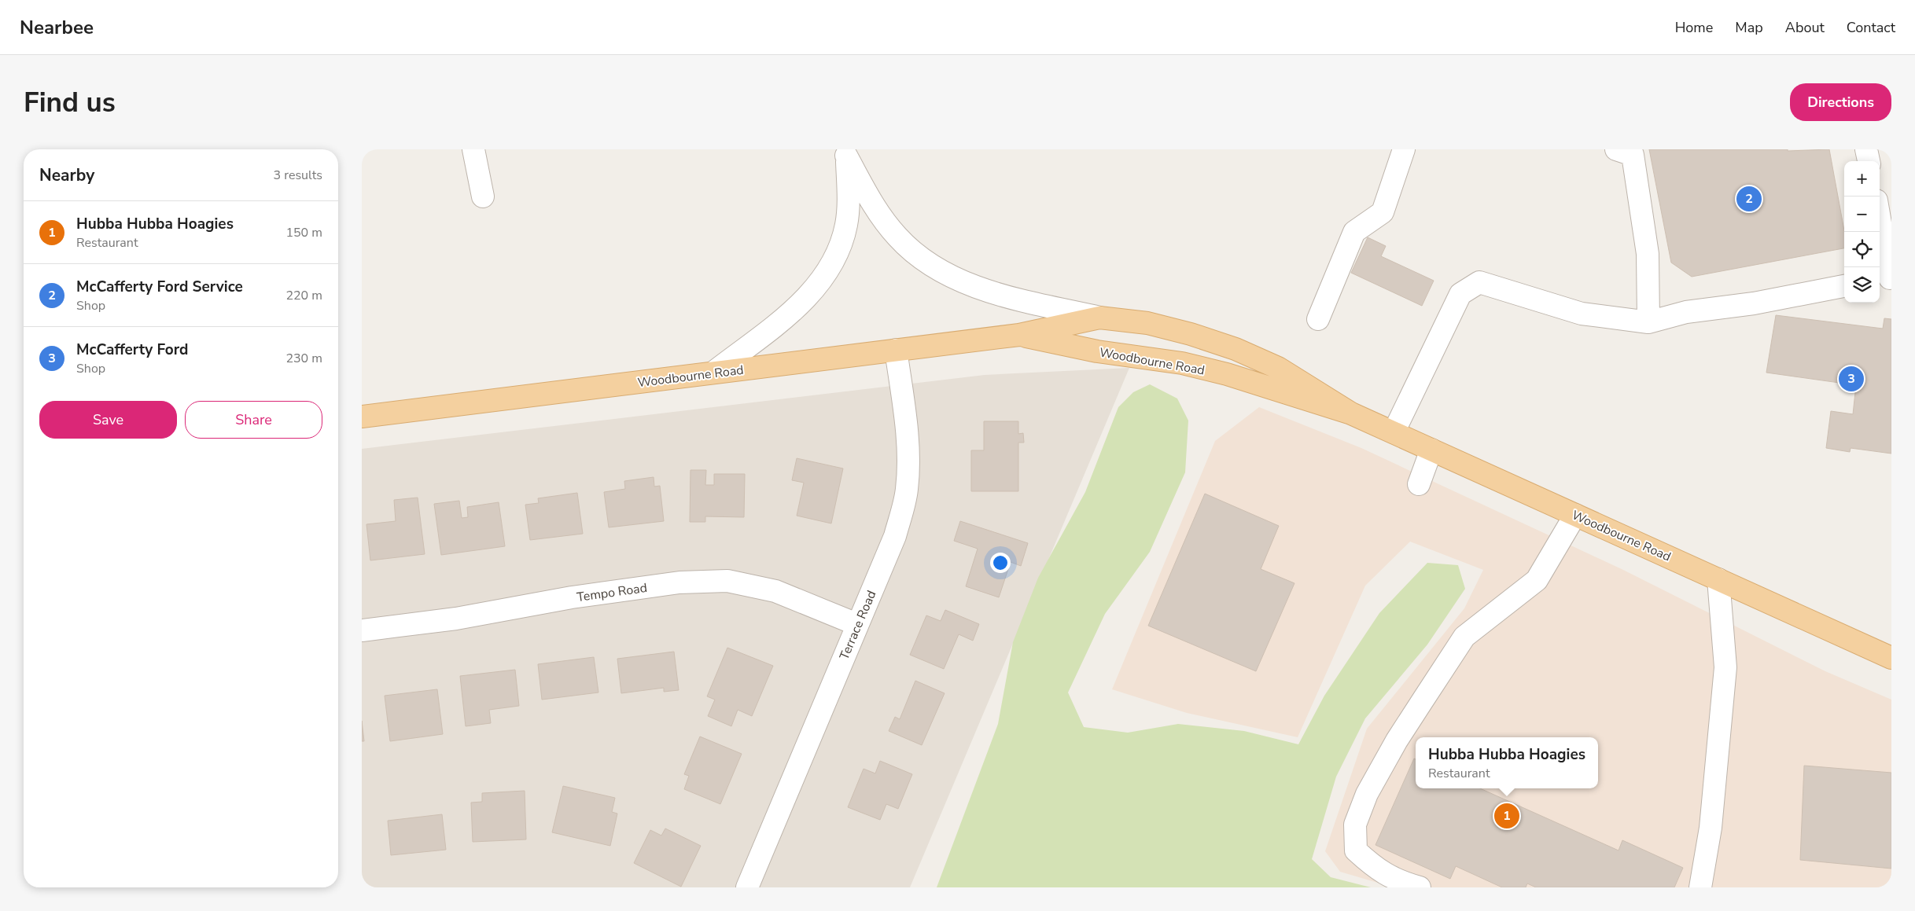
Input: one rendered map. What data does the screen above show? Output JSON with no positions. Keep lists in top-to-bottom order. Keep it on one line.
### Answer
{"streets":{"main road":["Woodbourne Road"],"street":["Tempo Road","Terrace Road"]},"crossings":[["Woodbourne Road","Terrace Road"],["Tempo Road","Terrace Road"]],"page":{"header":"Nearbee","nav":["Home","Map","About","Contact"],"buttons":["Directions",["Save","Share"]],"title":"Find us","heading":["Nearby","3 results"],"map_buttons":["+","−"],"pins":["2","3","1"],"list":[{"mark":"1","name":"Hubba Hubba Hoagies","note":"Restaurant","value":"150 m"},{"mark":"2","name":"McCafferty Ford Service","note":"Shop","value":"220 m"},{"mark":"3","name":"McCafferty Ford","note":"Shop","value":"230 m"}],"popup":["Hubba Hubba Hoagies","Restaurant"]}}
